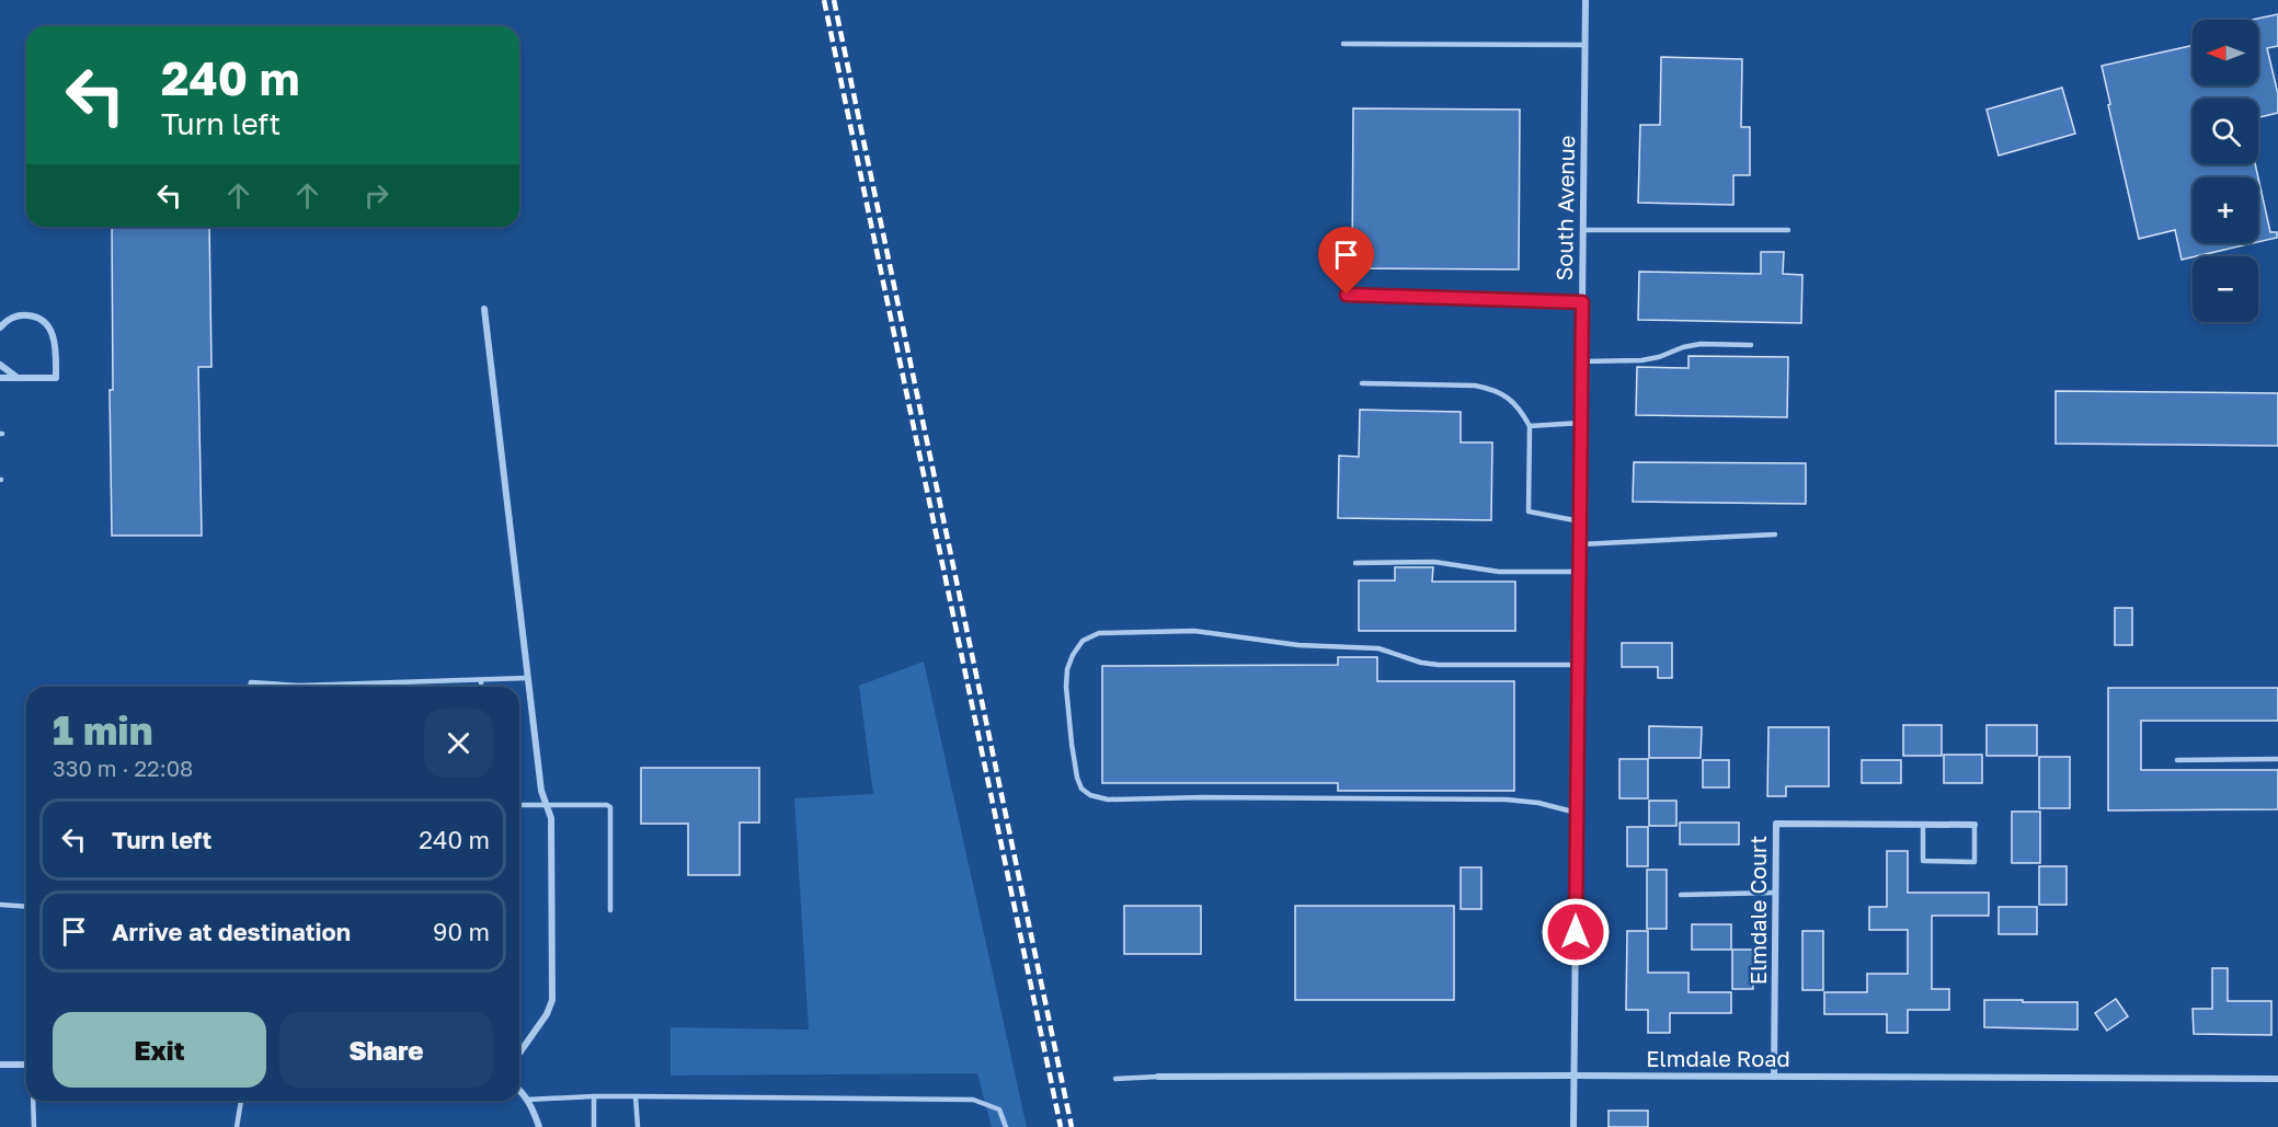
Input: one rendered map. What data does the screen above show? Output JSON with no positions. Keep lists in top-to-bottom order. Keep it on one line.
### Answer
{"streets":{"street":["South Avenue","Elmdale Court","Elmdale Road"]},"crossings":[["South Avenue","Elmdale Road"],["Elmdale Court","Elmdale Road"]],"north":"left","page":{"map_buttons":["+","−"],"turn":["240 m","Turn left"],"heading":["1 min","330 m · 22:08"],"list":[{"name":"Turn left","value":"240 m"},{"name":"Arrive at destination","value":"90 m"}],"buttons":["Exit","Share"]}}
